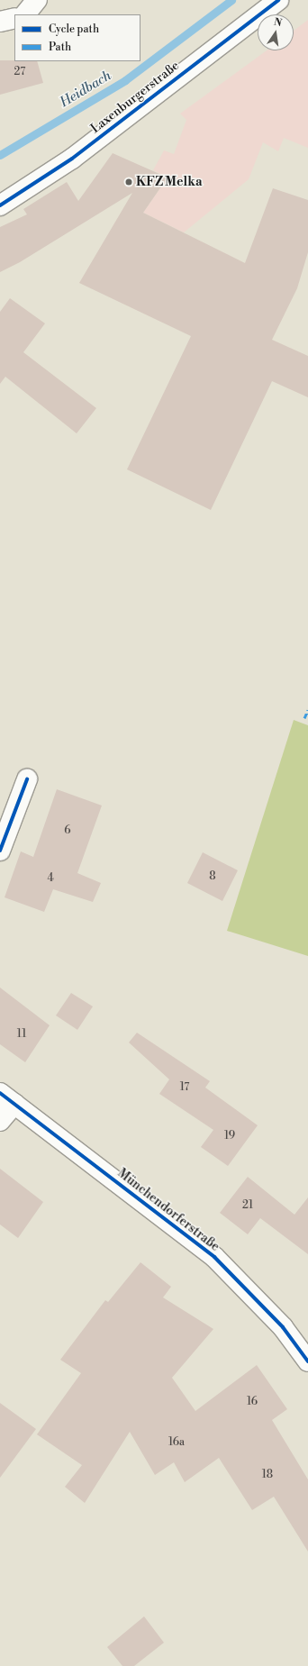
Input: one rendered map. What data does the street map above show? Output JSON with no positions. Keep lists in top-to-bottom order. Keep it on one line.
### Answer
{"streets":{"street":["Laxenburgerstraße","Münchendorferstraße"]},"water":["Heidbach"],"places":["KFZ Melka"],"house_numbers":["27","6","8","4","11","17","19","21","16","16a","18"],"legend":["Cycle path","Path"],"north":"top"}
